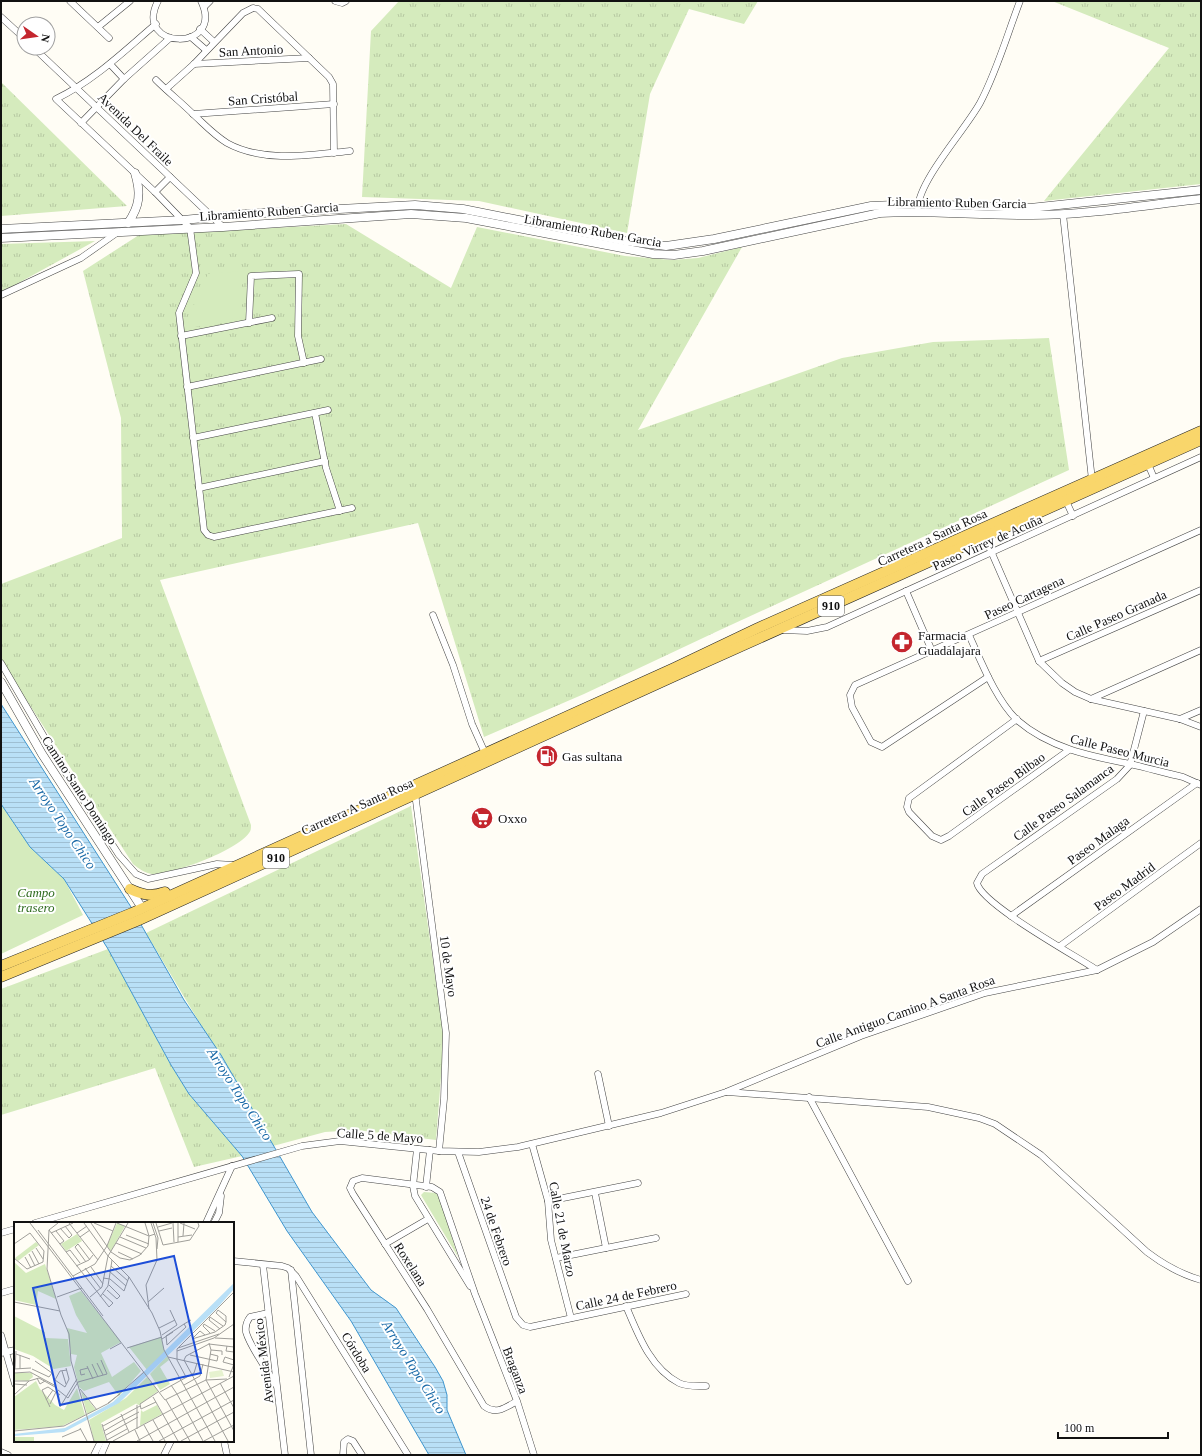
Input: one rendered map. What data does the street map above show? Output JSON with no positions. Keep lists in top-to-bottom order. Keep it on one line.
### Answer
{"streets":{"main road":["Carretera a Santa Rosa","910","Carretera A Santa Rosa"],"street":["San Antonio","San Cristóbal","Avenida Del Fraile","Libramiento Ruben Garcia","Paseo Virrey de Acuña","Paseo Cartagena","Calle Paseo Granada","Calle Paseo Murcia","Calle Paseo Bilbao","Camino Santo Domingo","Calle Paseo Salamanca","Paseo Malaga","Paseo Madrid","10 de Mayo","Calle Antiguo Camino A Santa Rosa","Calle 5 de Mayo","Calle 21 de Marzo","24 de Febrero","Roxelana","Calle 24 de Febrero","Córdoba","Avenida México","Braganza"]},"crossings":[["Avenida Del Fraile","Libramiento Ruben Garcia"],["Carretera a Santa Rosa","Paseo Virrey de Acuña"],["Carretera a Santa Rosa","Carretera A Santa Rosa"],["Paseo Cartagena","Calle Paseo Murcia"],["Calle Paseo Murcia","Calle Paseo Bilbao"],["Calle Paseo Murcia","Calle Paseo Salamanca"],["Calle Paseo Murcia","Paseo Malaga"],["Camino Santo Domingo","Carretera A Santa Rosa"],["Calle Paseo Salamanca","Paseo Malaga"],["Carretera A Santa Rosa","10 de Mayo"],["10 de Mayo","Calle 5 de Mayo"],["Calle Antiguo Camino A Santa Rosa","Calle 5 de Mayo"],["Calle 5 de Mayo","Calle 21 de Marzo"],["Calle 5 de Mayo","24 de Febrero"],["Calle 21 de Marzo","Calle 24 de Febrero"],["24 de Febrero","Calle 24 de Febrero"],["Roxelana","Braganza"]],"water":["Arroyo Topo Chico"],"parks":["Campo trasero"],"places":{"pharmacy":["Farmacia Guadalajara"],"fuel station":["Gas sultana"],"supermarket":["Oxxo"]},"scale_bar":"100 m","north":"right"}
